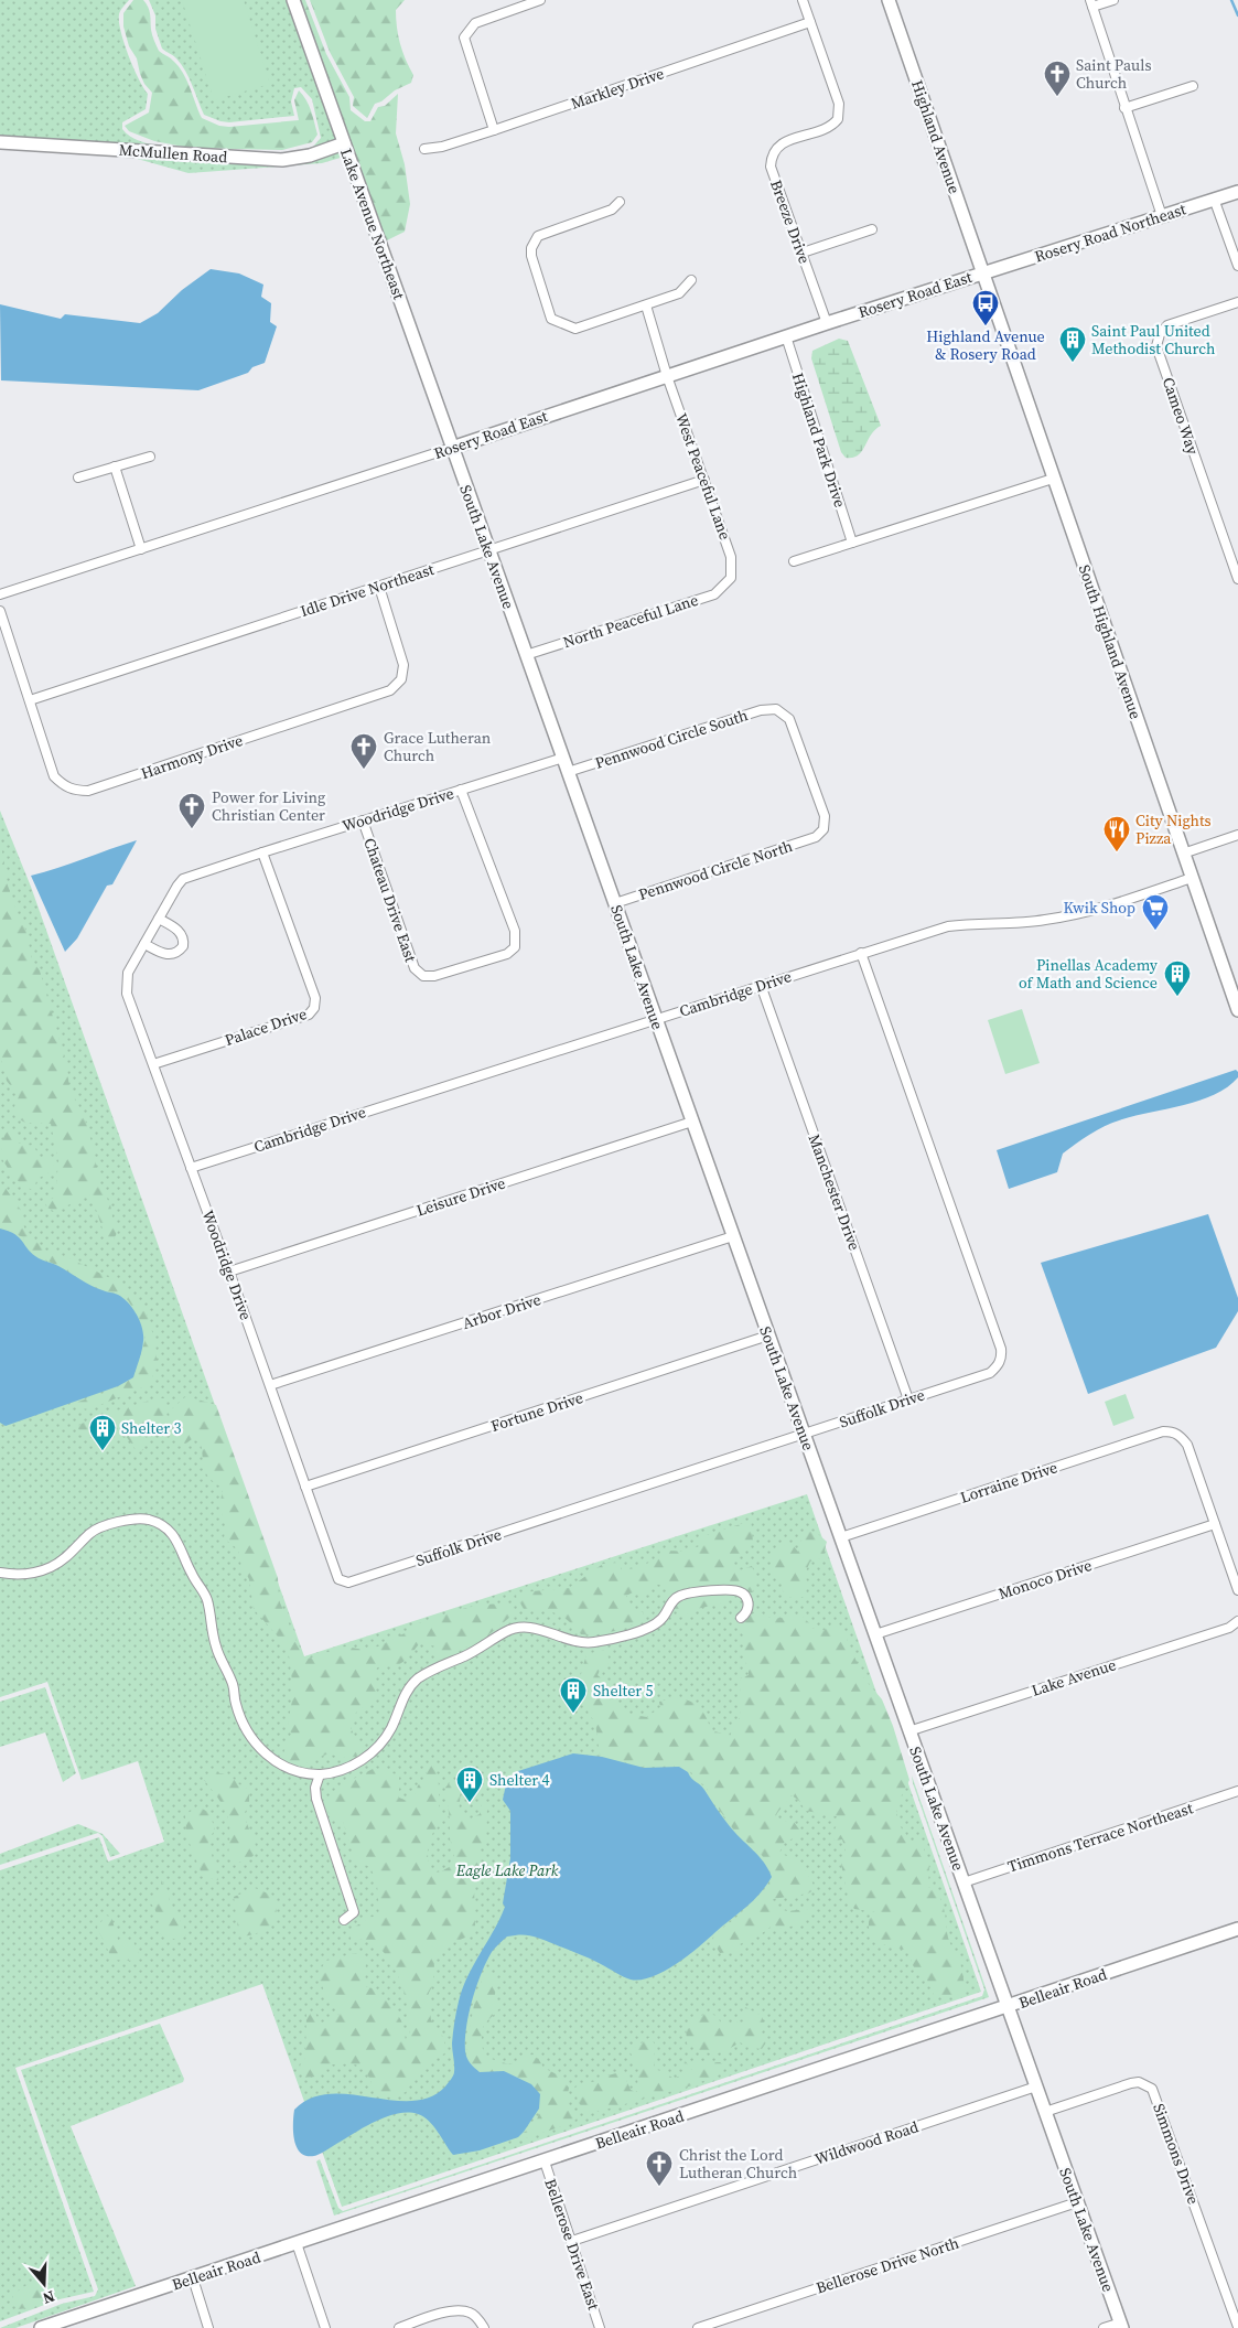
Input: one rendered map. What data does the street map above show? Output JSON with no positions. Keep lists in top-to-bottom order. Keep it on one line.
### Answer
{"streets":{"street":["Markley Drive","Highland Avenue","McMullen Road","Breeze Drive","Lake Avenue Northeast","Rosery Road Northeast","Rosery Road East","Cameo Way","Highland Park Drive","West Peaceful Lane","South Lake Avenue","Idle Drive Northeast","North Peaceful Lane","South Highland Avenue","Pennwood Circle South","Harmony Drive","Woodridge Drive","Pennwood Circle North","Chateau Drive East","Cambridge Drive","Palace Drive","Manchester Drive","Leisure Drive","Arbor Drive","Suffolk Drive","Fortune Drive","Lorraine Drive","Monoco Drive","Lake Avenue","Timmons Terrace Northeast","Belleair Road","Wildwood Road","Simmons Drive","Bellerose Drive East","Bellerose Drive North"]},"crossings":[["Markley Drive","Breeze Drive"],["Highland Avenue","Rosery Road Northeast"],["Highland Avenue","Rosery Road East"],["Highland Avenue","South Highland Avenue"],["McMullen Road","Lake Avenue Northeast"],["Breeze Drive","Rosery Road East"],["Lake Avenue Northeast","Rosery Road East"],["Lake Avenue Northeast","South Lake Avenue"],["Rosery Road Northeast","Rosery Road East"],["Rosery Road Northeast","South Highland Avenue"],["Rosery Road East","Highland Park Drive"],["Rosery Road East","West Peaceful Lane"],["Rosery Road East","South Lake Avenue"],["Rosery Road East","South Highland Avenue"],["West Peaceful Lane","Idle Drive Northeast"],["West Peaceful Lane","North Peaceful Lane"],["South Lake Avenue","Idle Drive Northeast"],["South Lake Avenue","North Peaceful Lane"],["South Lake Avenue","Pennwood Circle South"],["South Lake Avenue","Woodridge Drive"],["South Lake Avenue","Pennwood Circle North"],["South Lake Avenue","Cambridge Drive"],["South Lake Avenue","Leisure Drive"],["South Lake Avenue","Arbor Drive"],["South Lake Avenue","Suffolk Drive"],["South Lake Avenue","Fortune Drive"],["South Lake Avenue","Lorraine Drive"],["South Lake Avenue","Monoco Drive"],["South Lake Avenue","Lake Avenue"],["South Lake Avenue","Timmons Terrace Northeast"],["South Lake Avenue","Belleair Road"],["South Lake Avenue","Wildwood Road"],["South Lake Avenue","Simmons Drive"],["South Lake Avenue","Bellerose Drive North"],["Idle Drive Northeast","Harmony Drive"],["South Highland Avenue","Cambridge Drive"],["Pennwood Circle South","Pennwood Circle North"],["Woodridge Drive","Chateau Drive East"],["Woodridge Drive","Cambridge Drive"],["Woodridge Drive","Palace Drive"],["Woodridge Drive","Leisure Drive"],["Woodridge Drive","Arbor Drive"],["Woodridge Drive","Suffolk Drive"],["Woodridge Drive","Fortune Drive"],["Cambridge Drive","Manchester Drive"],["Cambridge Drive","Suffolk Drive"],["Manchester Drive","Suffolk Drive"],["Lorraine Drive","Monoco Drive"],["Belleair Road","Bellerose Drive East"],["Wildwood Road","Bellerose Drive East"]],"parks":["Eagle Lake Park"],"places":{"church":["Saint Pauls Church","Grace Lutheran Church","Power for Living Christian Center","Christ the Lord Lutheran Church"],"bus stop":["Highland Avenue & Rosery Road"],"building":["Saint Paul United Methodist Church","Pinellas Academy of Math and Science","Shelter 3","Shelter 5","Shelter 4"],"restaurant":["City Nights Pizza"],"supermarket":["Kwik Shop"]},"north":"bottom"}
